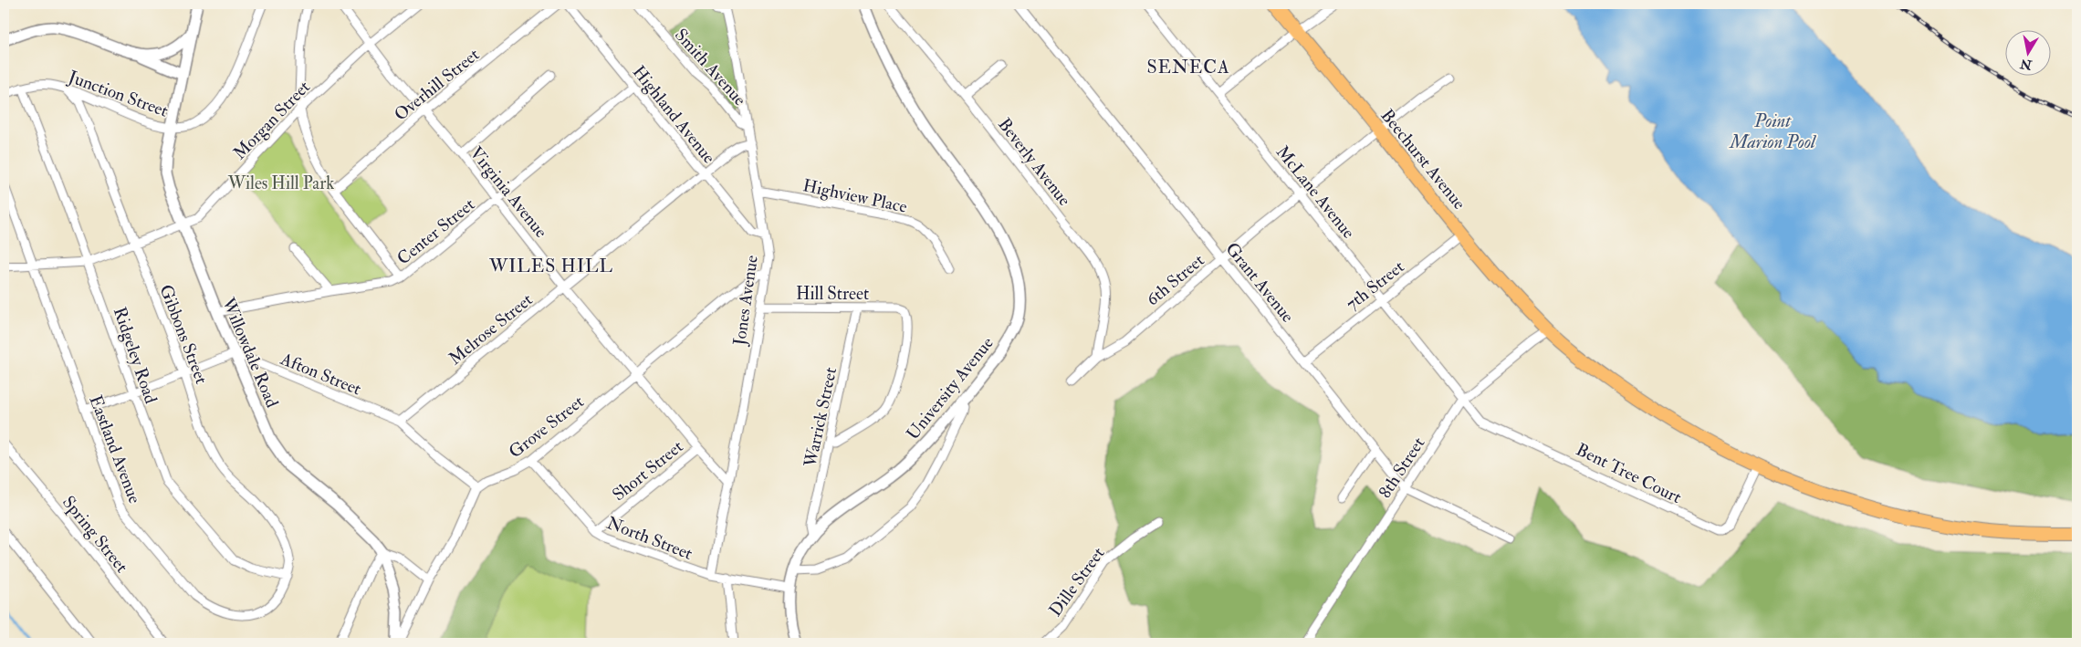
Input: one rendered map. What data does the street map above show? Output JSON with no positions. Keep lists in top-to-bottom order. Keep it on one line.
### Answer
{"streets":{"main road":["Beechurst Avenue"],"street":["Smith Avenue","Overhill Street","Junction Street","Highland Avenue","Morgan Street","Beverly Avenue","Virginia Avenue","McLane Avenue","Highview Place","Center Street","6th Street","Grant Avenue","7th Street","Hill Street","Jones Avenue","Melrose Street","Gibbons Street","Willowdale Road","Ridgeley Road","Afton Street","University Avenue","Warrick Street","Grove Street","Eastland Avenue","8th Street","Short Street","Bent Tree Court","Spring Street","North Street","Dille Street"]},"crossings":[["Smith Avenue","Jones Avenue"],["Overhill Street","Virginia Avenue"],["Junction Street","Gibbons Street"],["Junction Street","Willowdale Road"],["Junction Street","Ridgeley Road"],["Highland Avenue","Center Street"],["Highland Avenue","Jones Avenue"],["Highland Avenue","Melrose Street"],["Morgan Street","Virginia Avenue"],["Morgan Street","Gibbons Street"],["Morgan Street","Willowdale Road"],["Morgan Street","Ridgeley Road"],["Morgan Street","Eastland Avenue"],["Beechurst Avenue","6th Street"],["Beechurst Avenue","7th Street"],["Beechurst Avenue","8th Street"],["Beechurst Avenue","Bent Tree Court"],["Beverly Avenue","6th Street"],["Virginia Avenue","Center Street"],["Virginia Avenue","Jones Avenue"],["Virginia Avenue","Melrose Street"],["Virginia Avenue","Grove Street"],["Virginia Avenue","Short Street"],["McLane Avenue","6th Street"],["McLane Avenue","7th Street"],["McLane Avenue","8th Street"],["McLane Avenue","Bent Tree Court"],["Highview Place","Jones Avenue"],["Center Street","Willowdale Road"],["6th Street","Grant Avenue"],["Grant Avenue","7th Street"],["Grant Avenue","8th Street"],["Hill Street","Jones Avenue"],["Hill Street","Warrick Street"],["Jones Avenue","Melrose Street"],["Jones Avenue","Grove Street"],["Jones Avenue","North Street"],["Melrose Street","Afton Street"],["Gibbons Street","Ridgeley Road"],["Gibbons Street","Eastland Avenue"],["Willowdale Road","Afton Street"],["Ridgeley Road","Eastland Avenue"],["Afton Street","Grove Street"],["University Avenue","Warrick Street"],["University Avenue","North Street"],["Grove Street","North Street"],["8th Street","Bent Tree Court"],["Short Street","North Street"]],"districts":["SENECA","WILES HILL"],"water":["Point Marion Pool"],"parks":["Wiles Hill Park"],"north":"bottom"}
